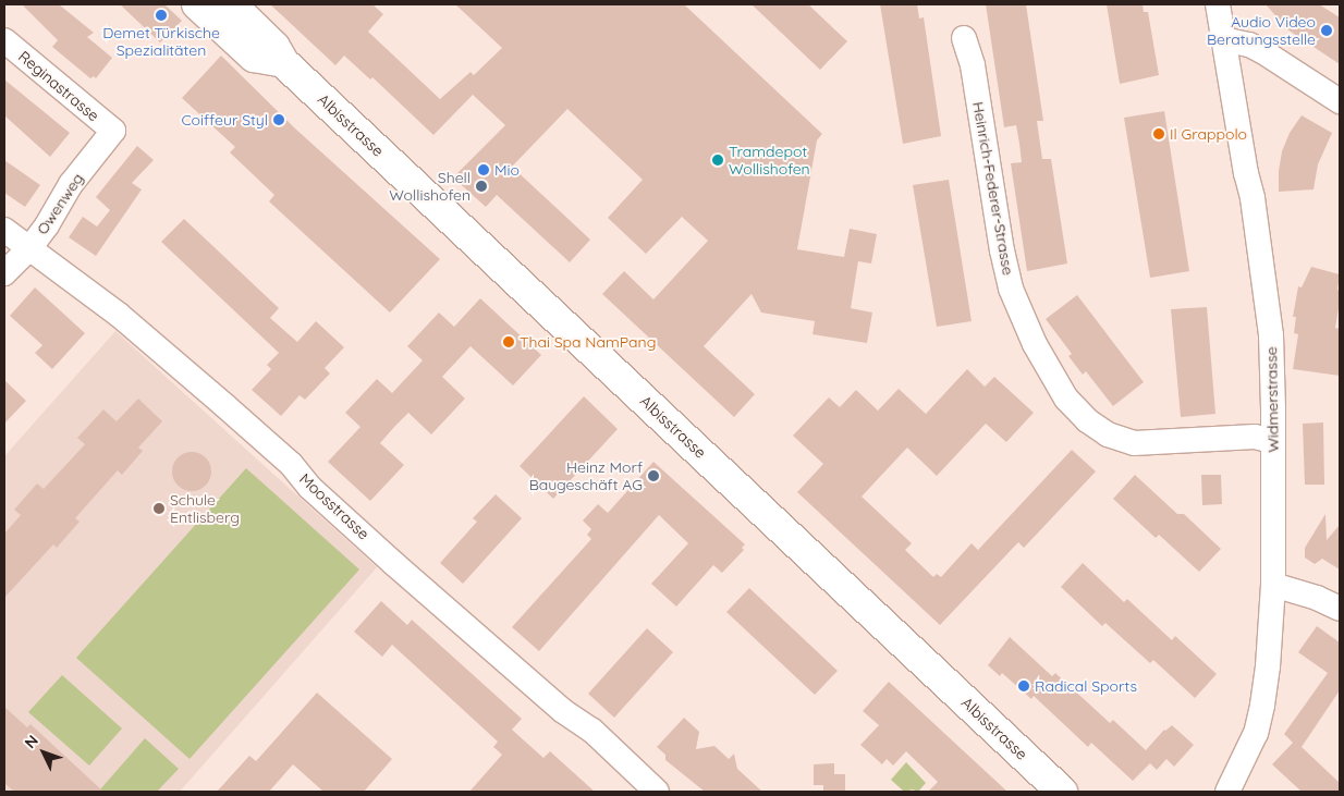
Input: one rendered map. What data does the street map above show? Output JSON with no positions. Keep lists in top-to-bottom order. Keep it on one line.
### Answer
{"streets":{"main road":["Albisstrasse"],"street":["Reginastrasse","Heinrich-Federer-Strasse","Owenweg","Widmerstrasse","Moosstrasse"]},"crossings":[["Reginastrasse","Owenweg"],["Heinrich-Federer-Strasse","Widmerstrasse"],["Owenweg","Moosstrasse"]],"places":["Demet Türkische Spezialitäten","Audio Video Beratungsstelle","Coiffeur Styl","Il Grappolo","Tramdepot Wollishofen","Mio","Shell Wollishofen","Thai Spa NamPang","Heinz Morf Baugeschäft AG","Schule Entlisberg","Radical Sports"],"north":"top left"}
